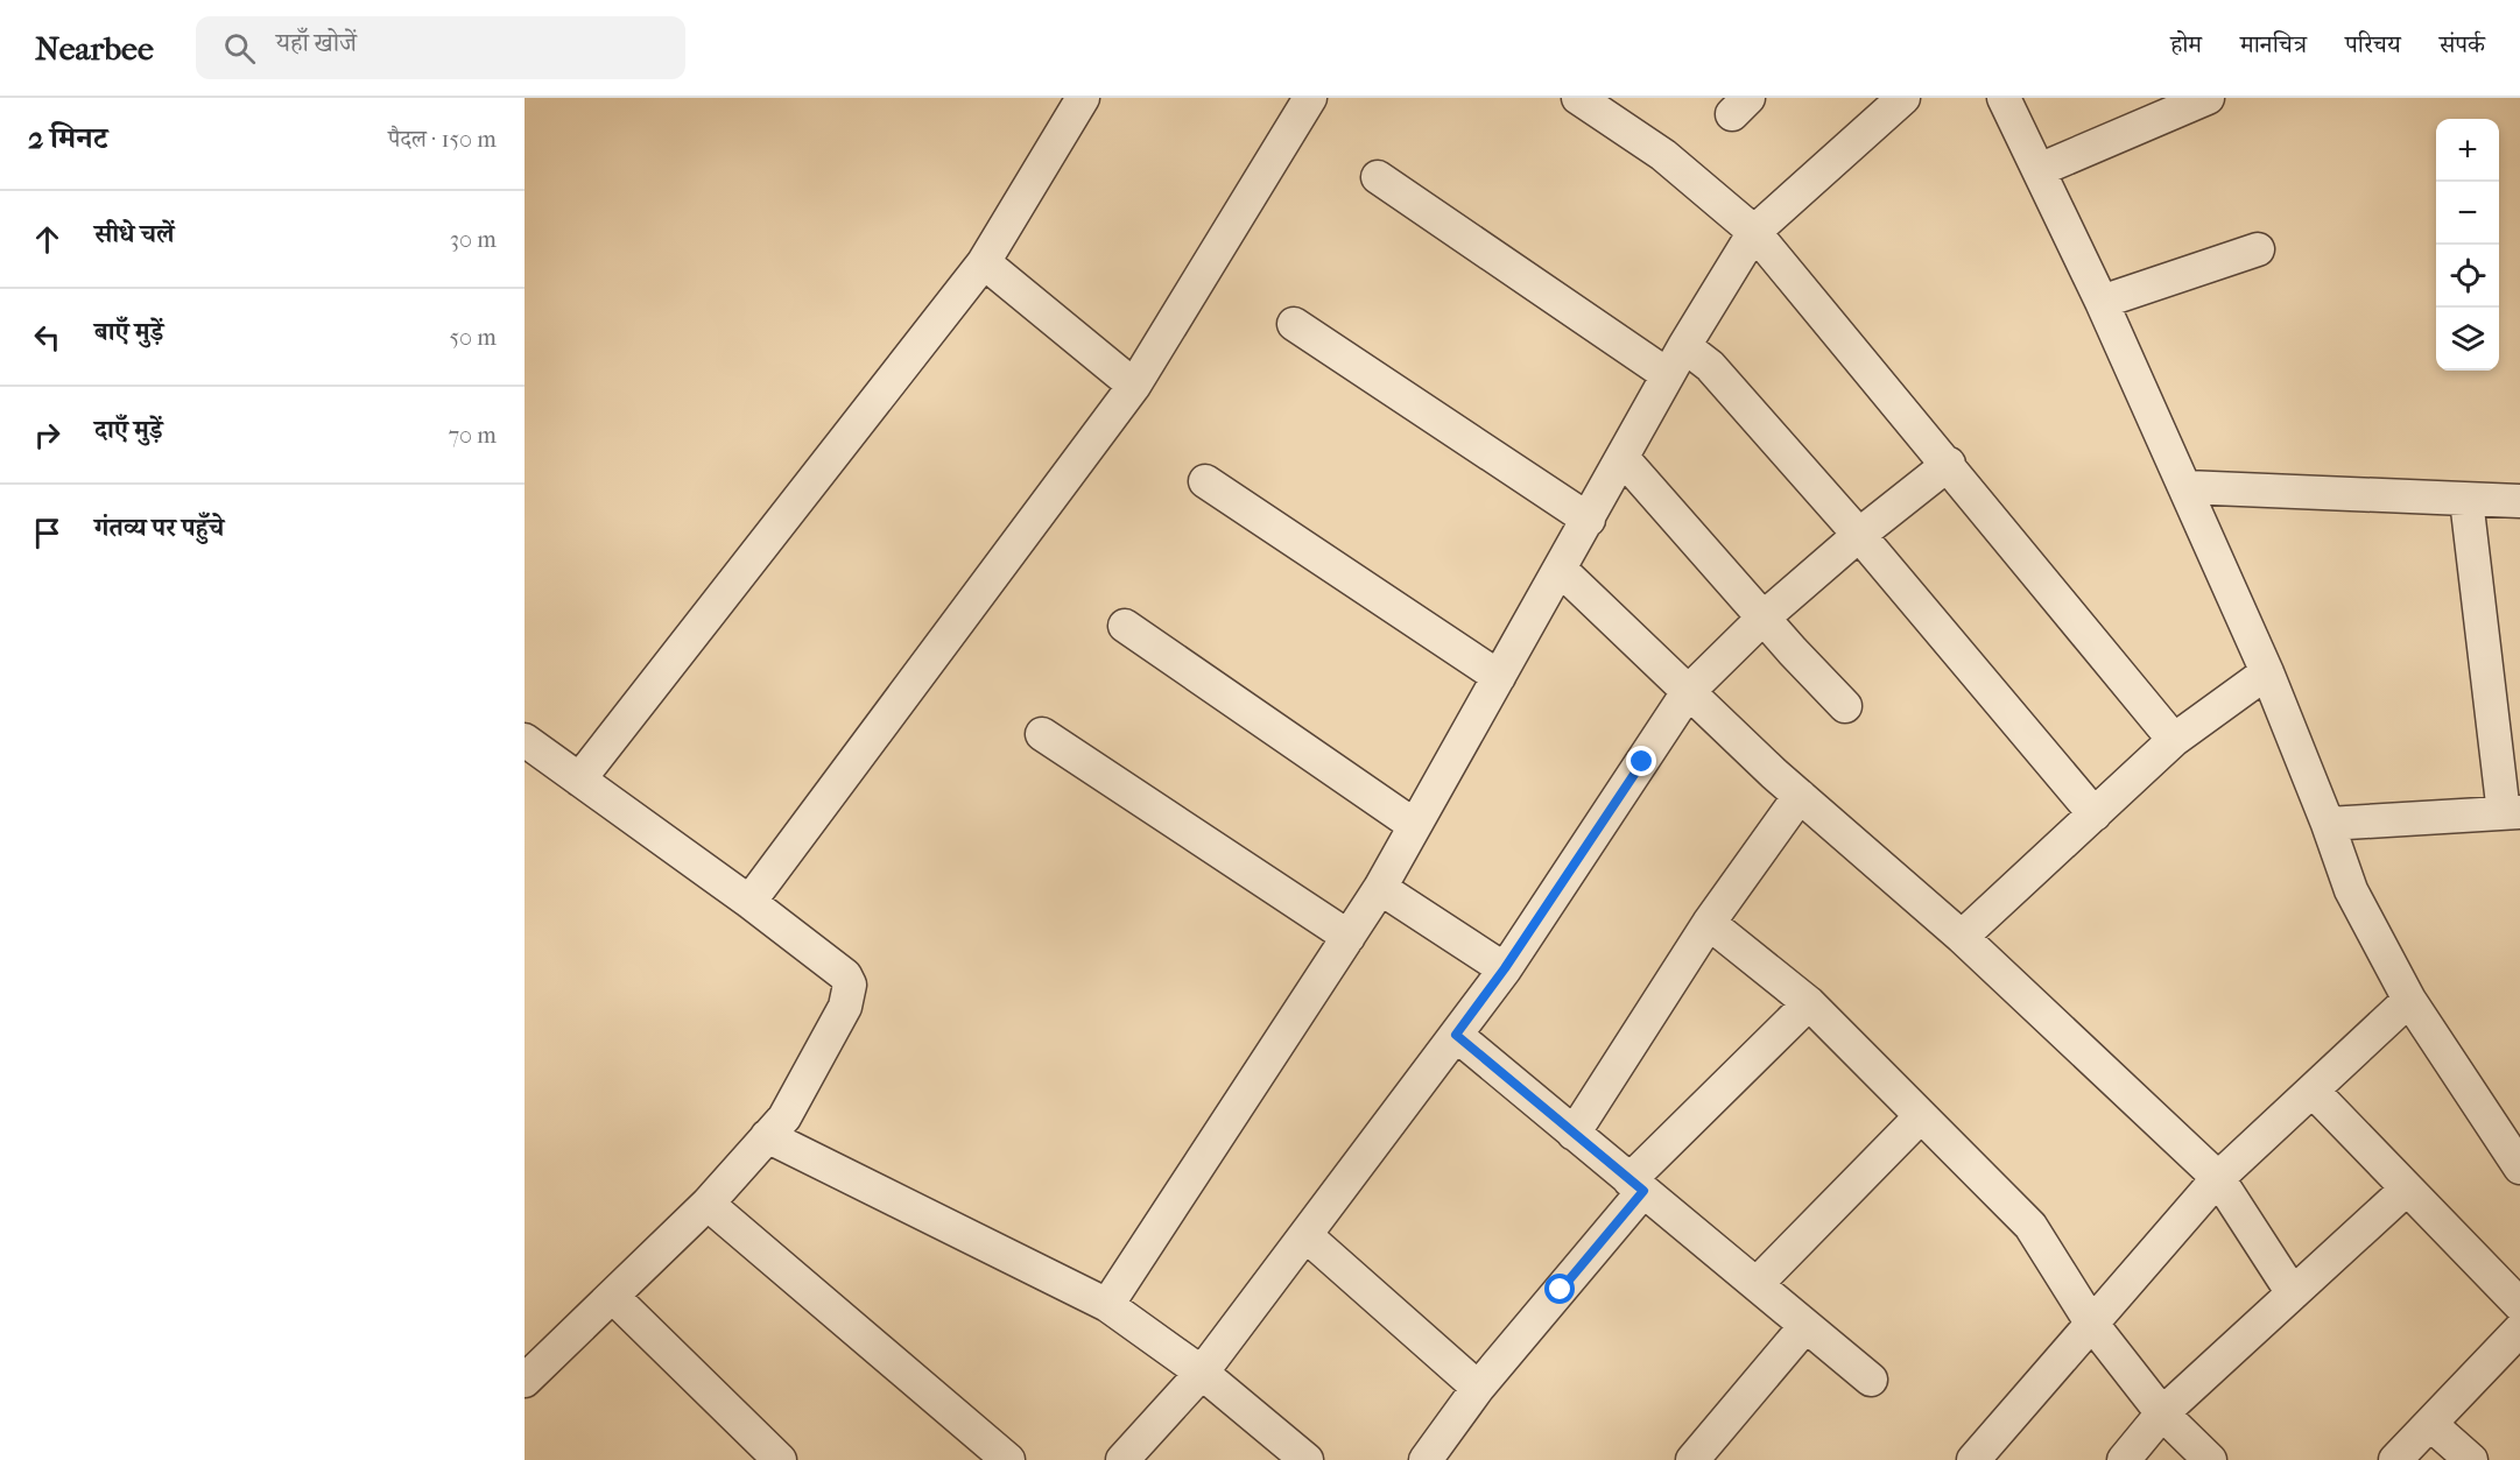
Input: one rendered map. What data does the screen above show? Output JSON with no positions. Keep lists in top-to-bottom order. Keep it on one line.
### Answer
{"page":{"header":"Nearbee","search":"यहाँ खोजें","nav":["होम","मानचित्र","परिचय","संपर्क"],"heading":["2 मिनट","पैदल · 150 m"],"map_buttons":["+","−"],"list":[["सीधे चलें","30 m"],["बाएँ मुड़ें","50 m"],["दाएँ मुड़ें","70 m"],"गंतव्य पर पहुँचे"]}}
